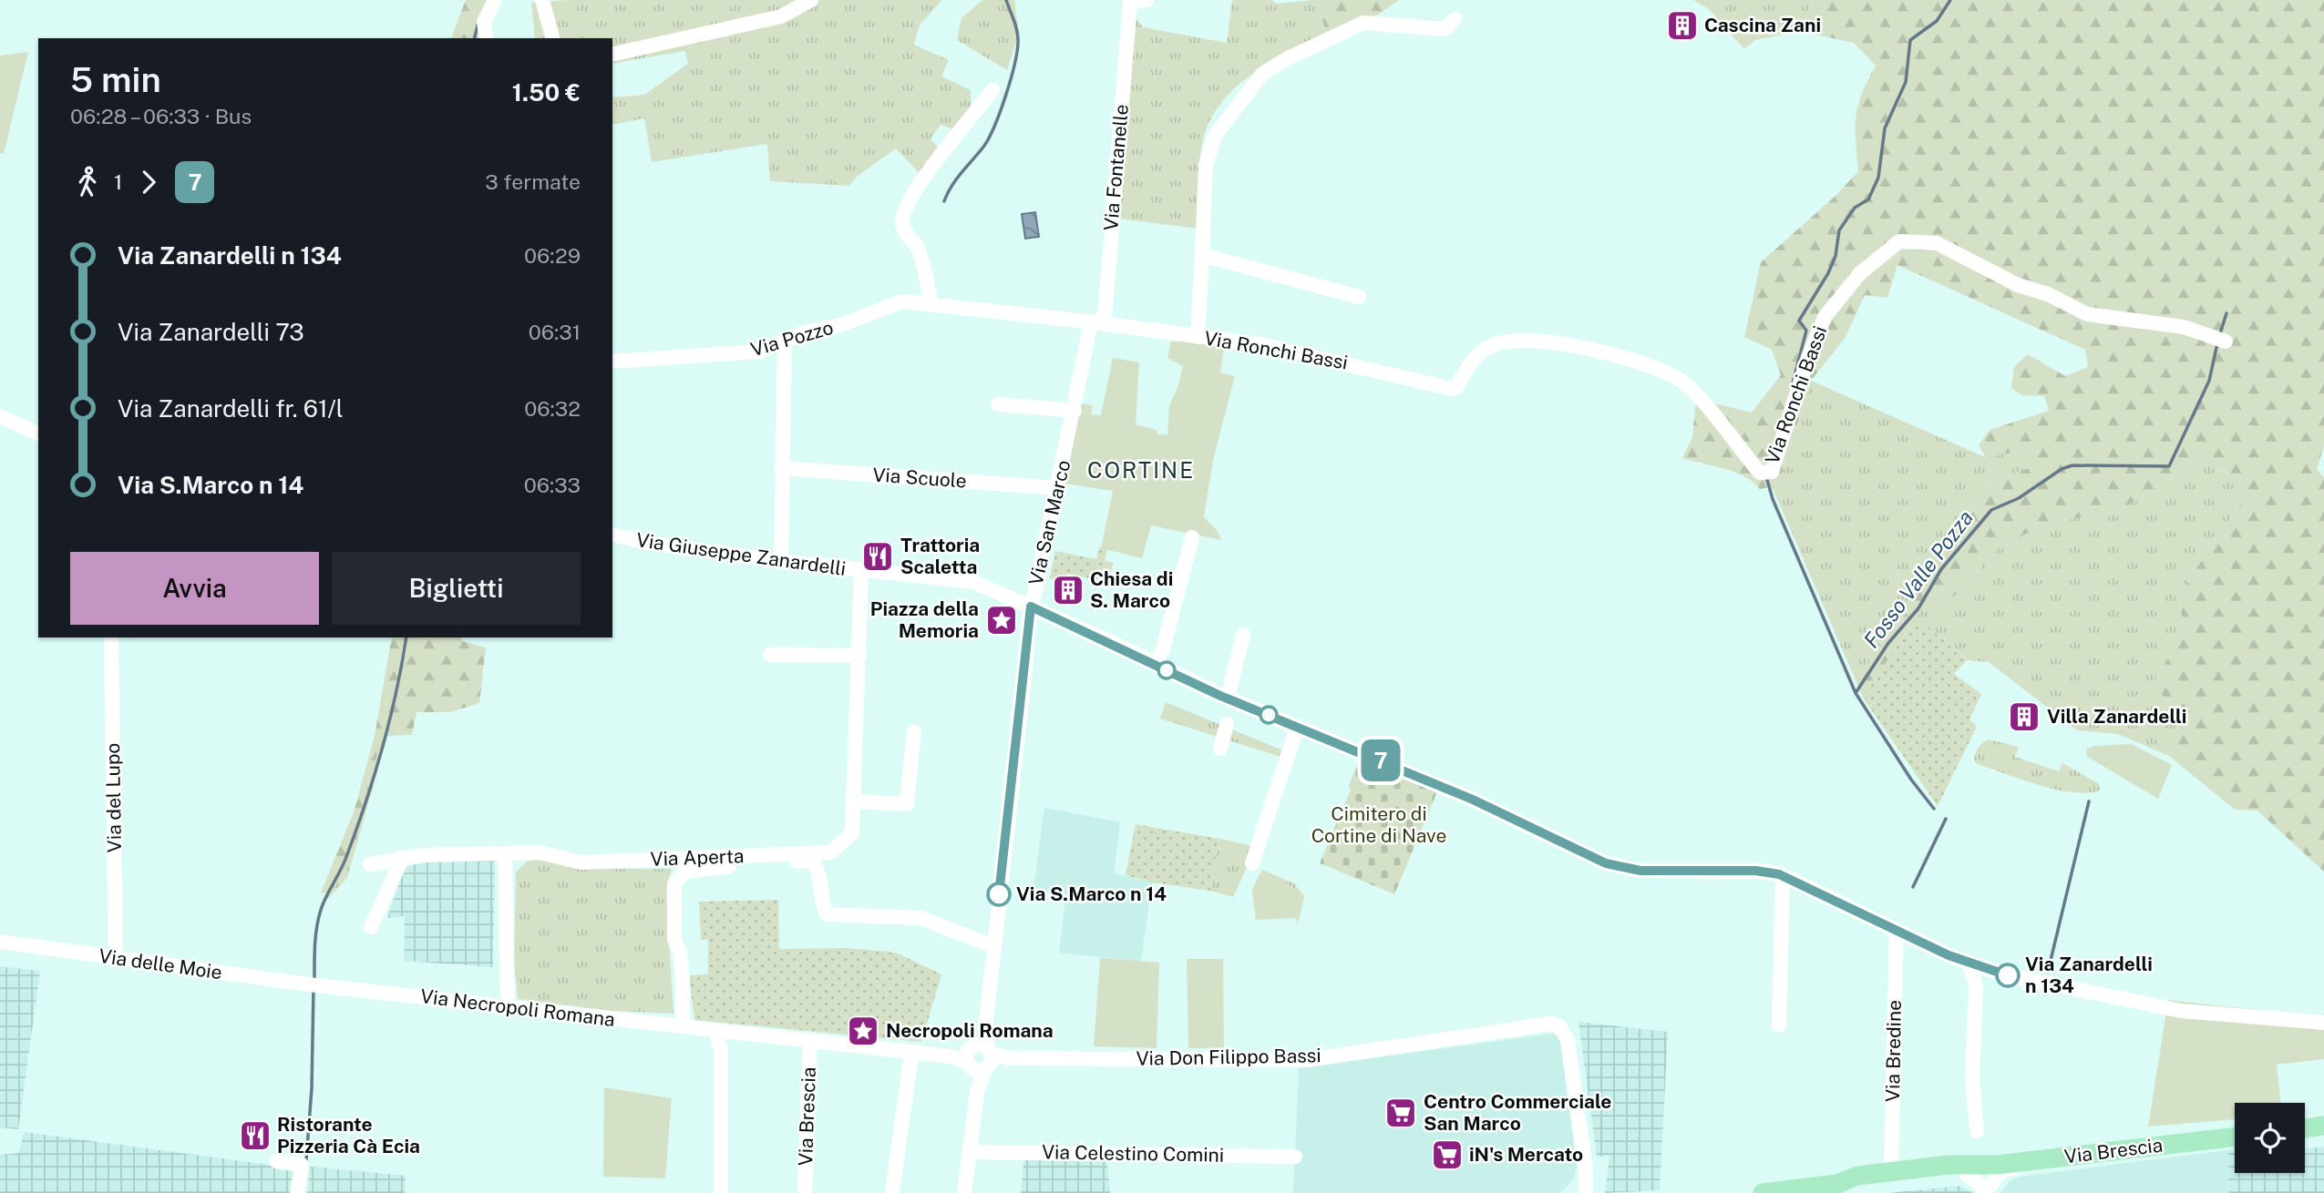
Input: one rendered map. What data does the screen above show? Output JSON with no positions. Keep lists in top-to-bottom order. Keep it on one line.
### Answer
{"streets":{"main road":["Via Brescia"],"street":["Via Fontanelle","Via Pozzo","Via Ronchi Bassi","Via Scuole","Via San Marco","Via Giuseppe Zanardelli","Via del Lupo","Via Aperta","Via delle Moie","Via Necropoli Romana","Via Bredine","Via Don Filippo Bassi","Via Celestino Comini"]},"crossings":[["Via Fontanelle","Via Pozzo"],["Via Fontanelle","Via Ronchi Bassi"],["Via Fontanelle","Via San Marco"],["Via Pozzo","Via Ronchi Bassi"],["Via Pozzo","Via San Marco"],["Via Ronchi Bassi","Via San Marco"],["Via Scuole","Via San Marco"],["Via San Marco","Via Giuseppe Zanardelli"],["Via San Marco","Via Aperta"],["Via San Marco","Via Necropoli Romana"],["Via San Marco","Via Don Filippo Bassi"],["Via San Marco","Via Celestino Comini"],["Via Giuseppe Zanardelli","Via Aperta"],["Via Giuseppe Zanardelli","Via Bredine"],["Via del Lupo","Via delle Moie"],["Via Aperta","Via Necropoli Romana"],["Via delle Moie","Via Necropoli Romana"],["Via Necropoli Romana","Via Don Filippo Bassi"],["Via Necropoli Romana","Via Brescia"],["Via Bredine","Via Brescia"]],"districts":["CORTINE"],"water":["Fosso Valle Pozza"],"parks":["Cimitero di Cortine di Nave"],"places":{"building":["Cascina Zani","Chiesa di S. Marco","Villa Zanardelli"],"restaurant":["Trattoria Scaletta","Ristorante Pizzeria Cà Ecia"],"place":["Piazza della Memoria","Necropoli Romana"],"other":["Via S.Marco n 14","Via Zanardelli n 134"],"supermarket":["Centro Commerciale San Marco","iN's Mercato"]},"lines":["bus line 7"],"page":{"on_map":"7","heading":["5 min","06:28 – 06:33 · Bus","1.50 €"],"legs":["1","7","3 fermate"],"list":[{"name":"Via Zanardelli n 134","value":"06:29"},{"name":"Via Zanardelli 73","value":"06:31"},{"name":"Via Zanardelli fr. 61/l","value":"06:32"},{"name":"Via S.Marco n 14","value":"06:33"}],"buttons":["Avvia","Biglietti"]}}
